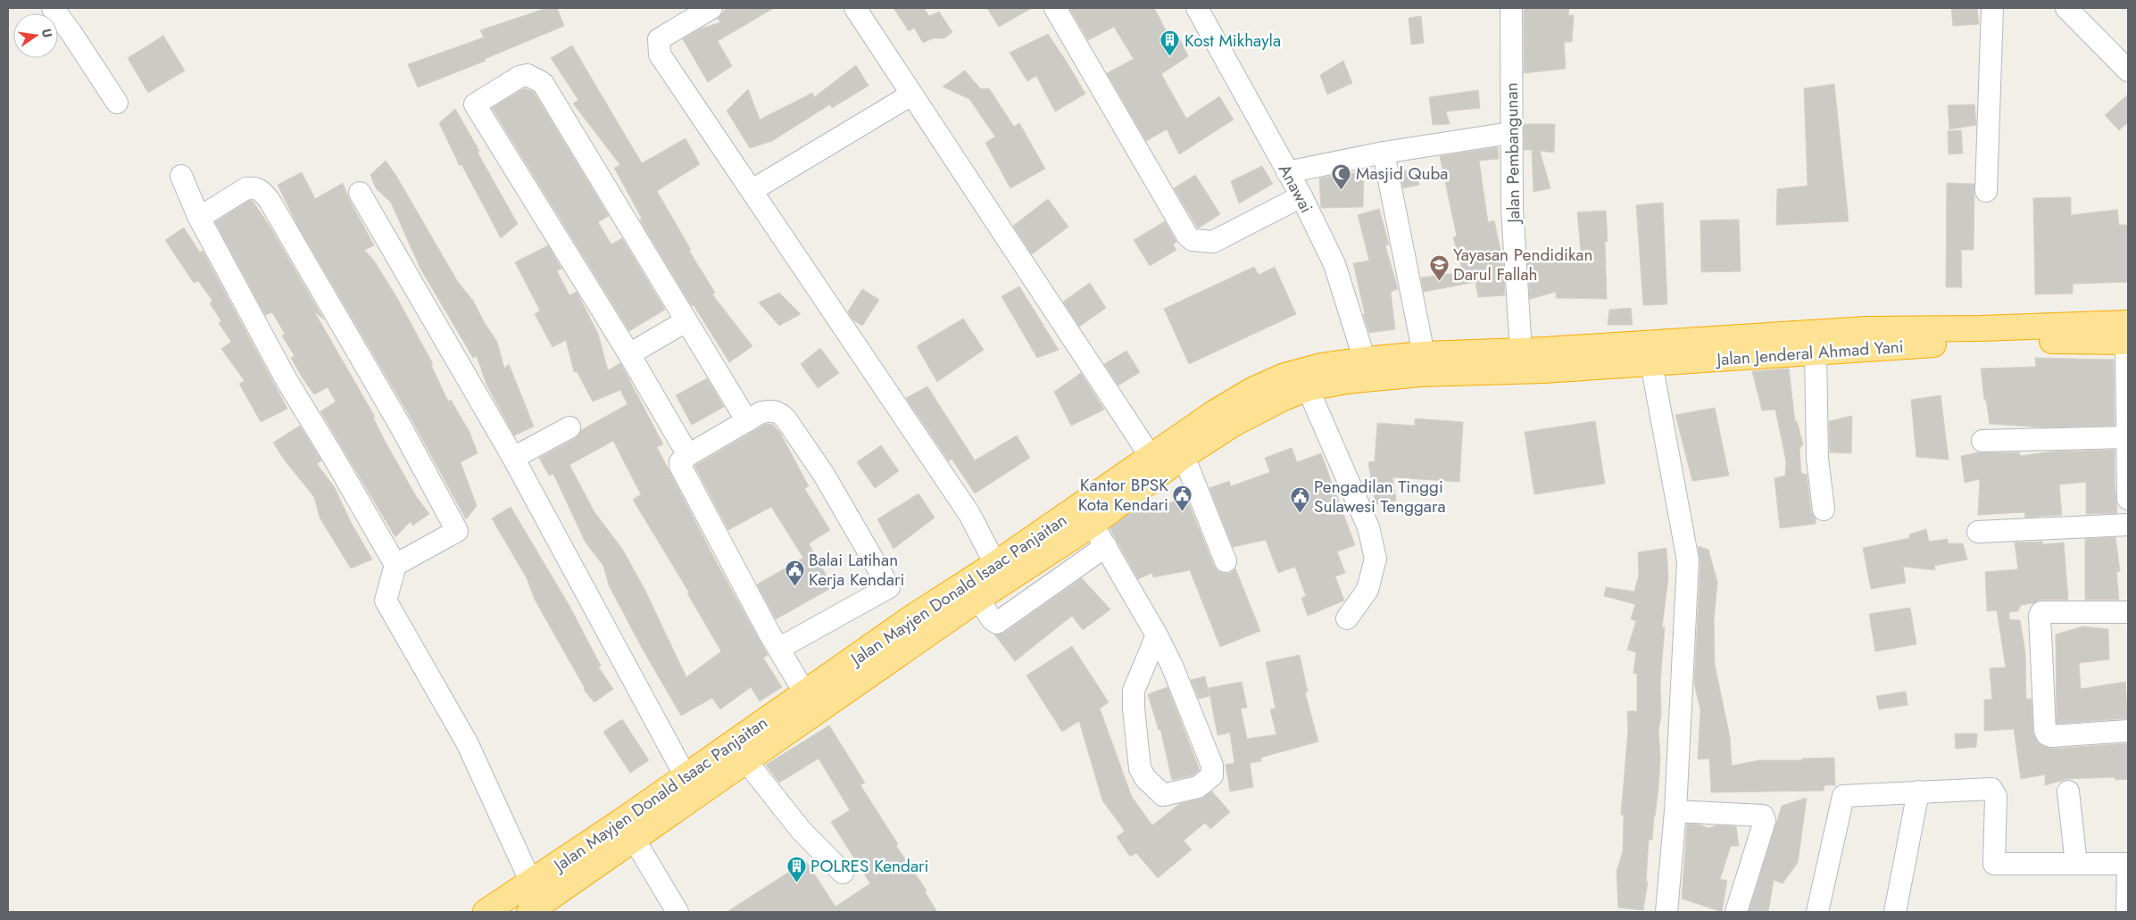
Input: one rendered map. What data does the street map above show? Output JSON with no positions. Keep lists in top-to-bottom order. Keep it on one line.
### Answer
{"streets":{"highway":["Jalan Jenderal Ahmad Yani","Jalan Mayjen Donald Isaac Panjaitan"],"street":["Jalan Pembangunan","Anawai"]},"crossings":[["Jalan Pembangunan","Jalan Jenderal Ahmad Yani"],["Anawai","Jalan Mayjen Donald Isaac Panjaitan"]],"places":{"building":["Kost Mikhayla","POLRES Kendari"],"mosque":["Masjid Quba"],"school or university":["Yayasan Pendidikan Darul Fallah"],"public building":["Kantor BPSK Kota Kendari","Pengadilan Tinggi Sulawesi Tenggara","Balai Latihan Kerja Kendari"]},"north":"right"}
